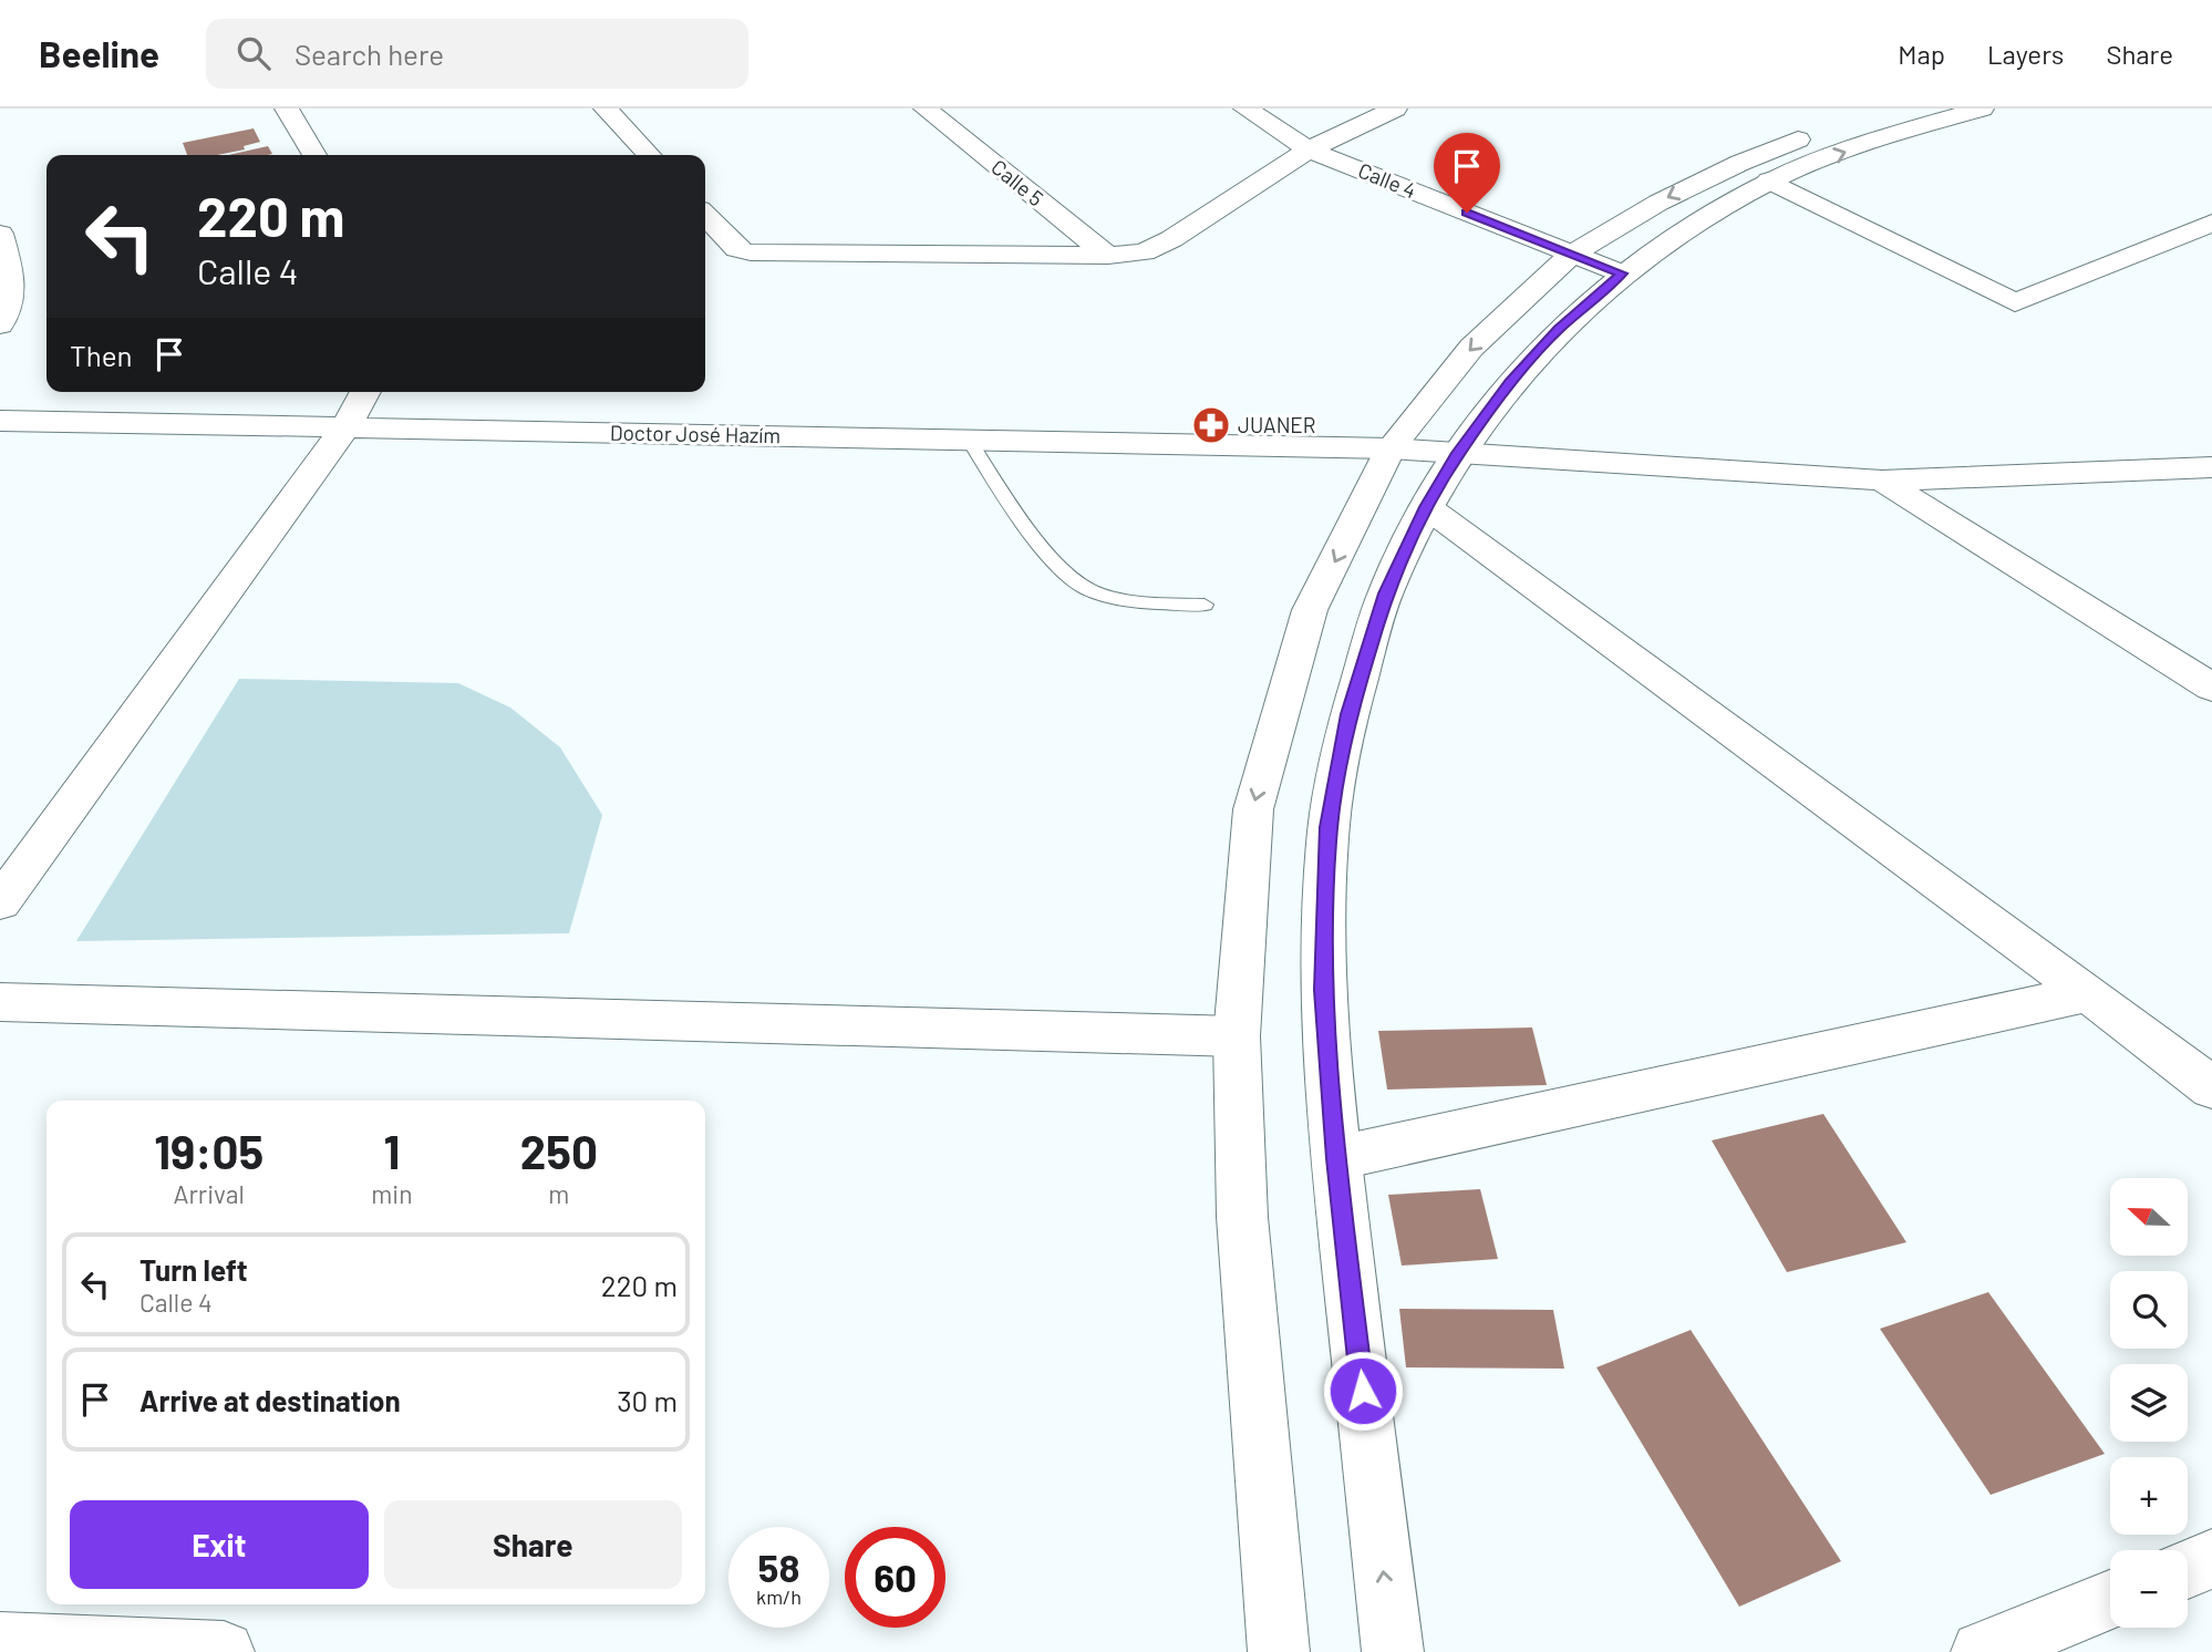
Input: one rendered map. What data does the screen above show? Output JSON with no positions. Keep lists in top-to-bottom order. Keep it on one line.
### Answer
{"streets":{"street":["Calle 4","Calle 5","Doctor José Hazím"]},"places":{"pharmacy":["JUANER"]},"north":"left","page":{"header":"Beeline","search":"Search here","nav":["Map","Layers","Share"],"turn":["220 m","Calle 4"],"then":"Then","eta":["19:05","Arrival","1","min","250","m"],"map_buttons":["+","−"],"list":[{"name":"Turn left","note":"Calle 4","value":"220 m"},{"name":"Arrive at destination","value":"30 m"}],"buttons":["Exit","Share"],"speed":"58 km/h","limit":"60"}}
